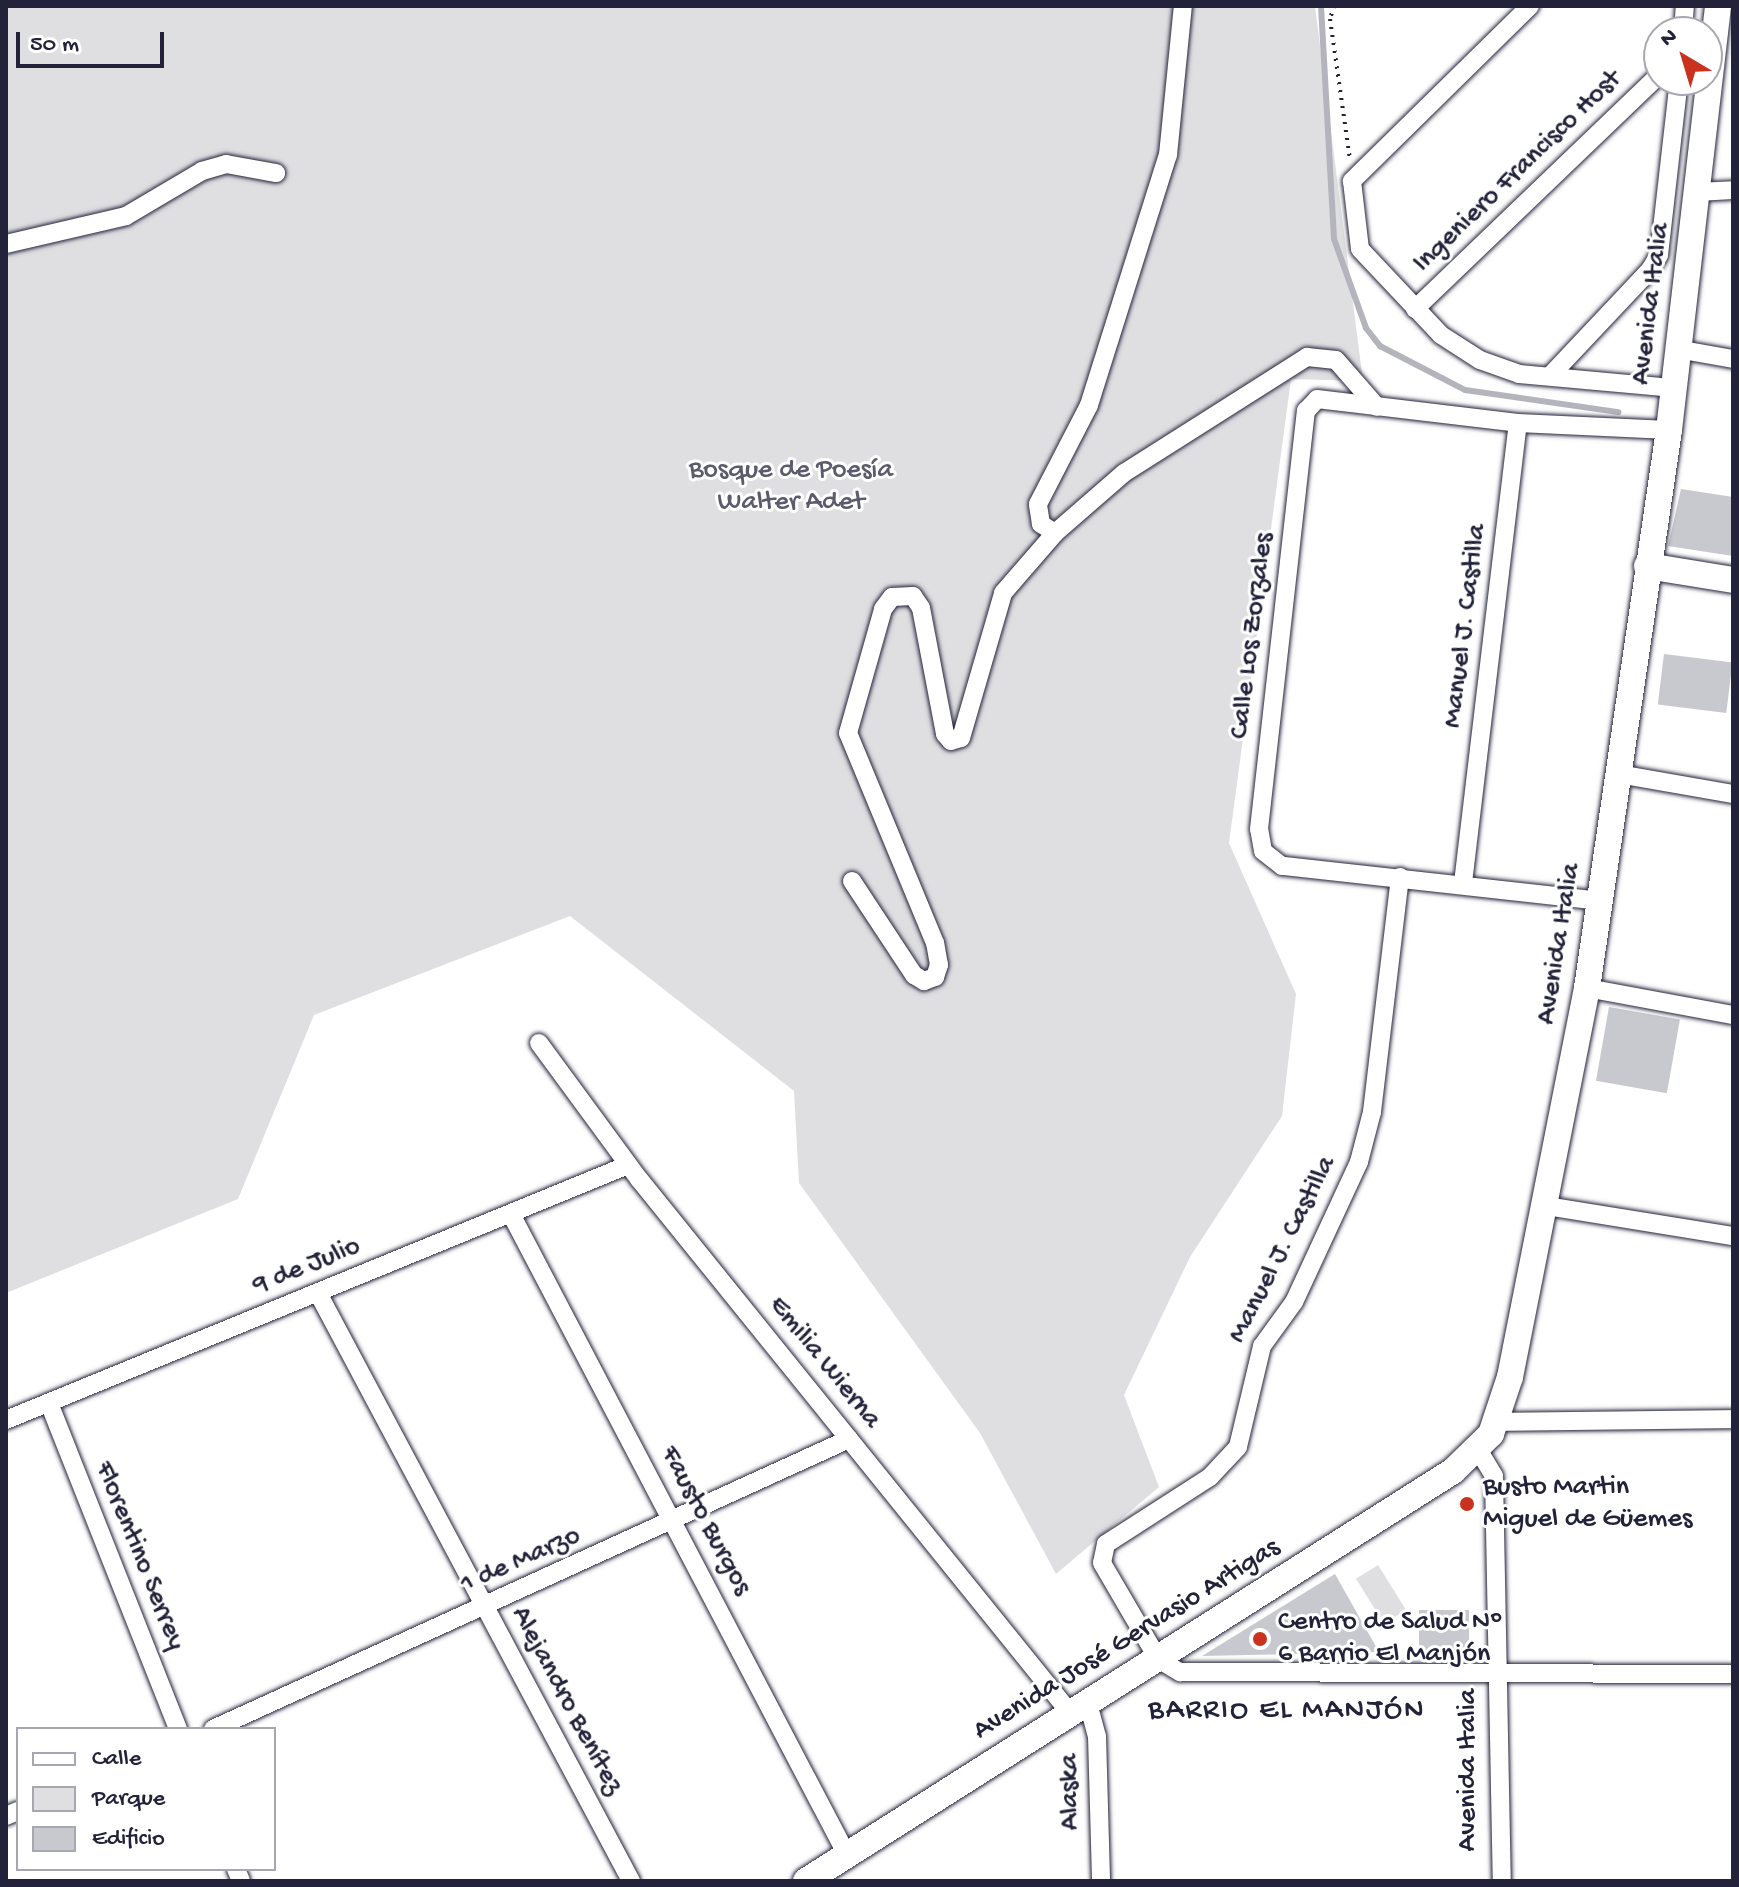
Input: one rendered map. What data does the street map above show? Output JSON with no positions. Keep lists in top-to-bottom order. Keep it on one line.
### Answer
{"streets":{"main road":["Avenida Italia","Avenida José Gervasio Artigas"],"street":["Ingeniero Francisco Host","Manuel J. Castilla","Calle Los Zorzales","9 de Julio","Emilia Wierna","Fausto Burgos","Florentino Serrey","1 de Marzo","Alejandro Benítez","Alaska"]},"crossings":[["Avenida Italia","Avenida José Gervasio Artigas"],["Manuel J. Castilla","Calle Los Zorzales"],["Manuel J. Castilla","Avenida José Gervasio Artigas"],["9 de Julio","Emilia Wierna"],["9 de Julio","Fausto Burgos"],["9 de Julio","Florentino Serrey"],["9 de Julio","Alejandro Benítez"],["Emilia Wierna","1 de Marzo"],["Emilia Wierna","Avenida José Gervasio Artigas"],["Emilia Wierna","Alaska"],["Fausto Burgos","1 de Marzo"],["Fausto Burgos","Avenida José Gervasio Artigas"],["1 de Marzo","Alejandro Benítez"],["Avenida José Gervasio Artigas","Alaska"]],"districts":["BARRIO EL MANJÓN"],"parks":["Bosque de Poesía Walter Adet"],"places":["Busto Martin Miguel de Güemes","Centro de Salud Nº 6 Barrio El Manjón"],"legend":["Calle","Parque","Edificio"],"scale_bar":"50 m","north":"top left"}
